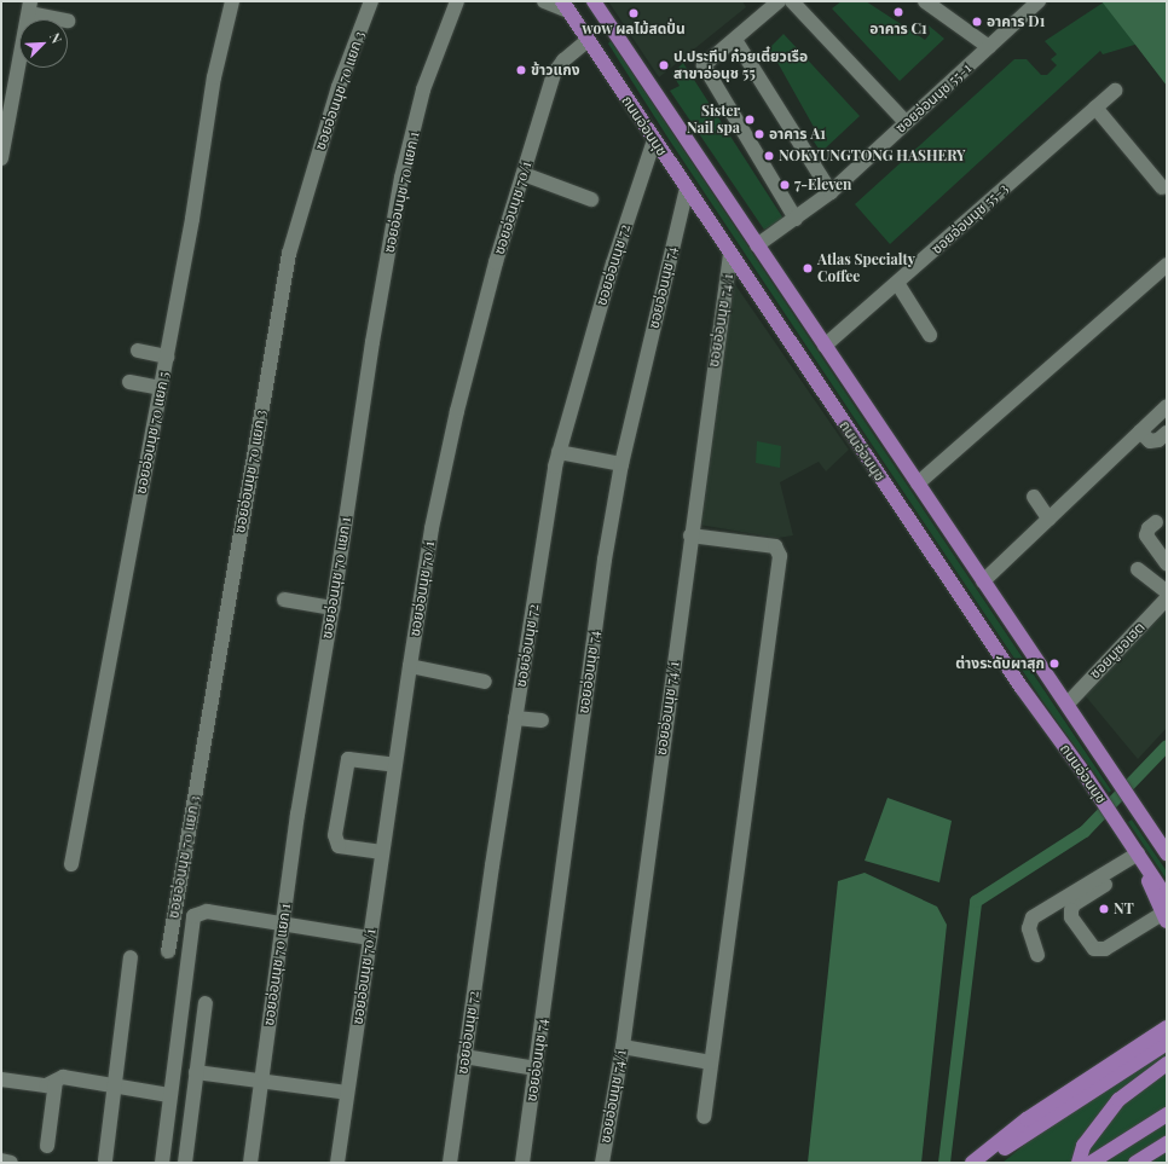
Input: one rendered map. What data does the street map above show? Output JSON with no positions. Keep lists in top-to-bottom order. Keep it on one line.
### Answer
{"streets":{"main road":["ถนนอ่อนนุช"],"street":["ซอยอ่อนนุช 70 แยก 3","ซอยอ่อนนุช 55-1","ซอยอ่อนนุช 70 แยก 1","ซอยอ่อนนุช 70/1","ซอยอ่อนนุช 55-3","ซอยอ่อนนุช 72","ซอยอ่อนนุช 74","ซอยอ่อนนุช 74/1","ซอยอ่อนนุช 70 แยก 5","ซอยมูซอเฮต"]},"crossings":[["ซอยอ่อนนุช 55-1","ถนนอ่อนนุช"],["ถนนอ่อนนุช","ซอยอ่อนนุช 70/1"],["ถนนอ่อนนุช","ซอยอ่อนนุช 55-3"],["ถนนอ่อนนุช","ซอยอ่อนนุช 72"],["ถนนอ่อนนุช","ซอยอ่อนนุช 74"],["ถนนอ่อนนุช","ซอยอ่อนนุช 74/1"],["ถนนอ่อนนุช","ซอยมูซอเฮต"]],"places":["อาคาร C1","wow ผลไม้สดปั่น","อาคาร D1","ป.ประทีป ก๋วยเตี๋ยวเรือ สาขาอ่อนุช 55","ข้าวแกง","Sister Nail spa","อาคาร A1","NOKYUNGTONG HASHERY","7-Eleven","Atlas Specialty Coffee","ต่างระดับผาสุก","NT"],"north":"top right"}
